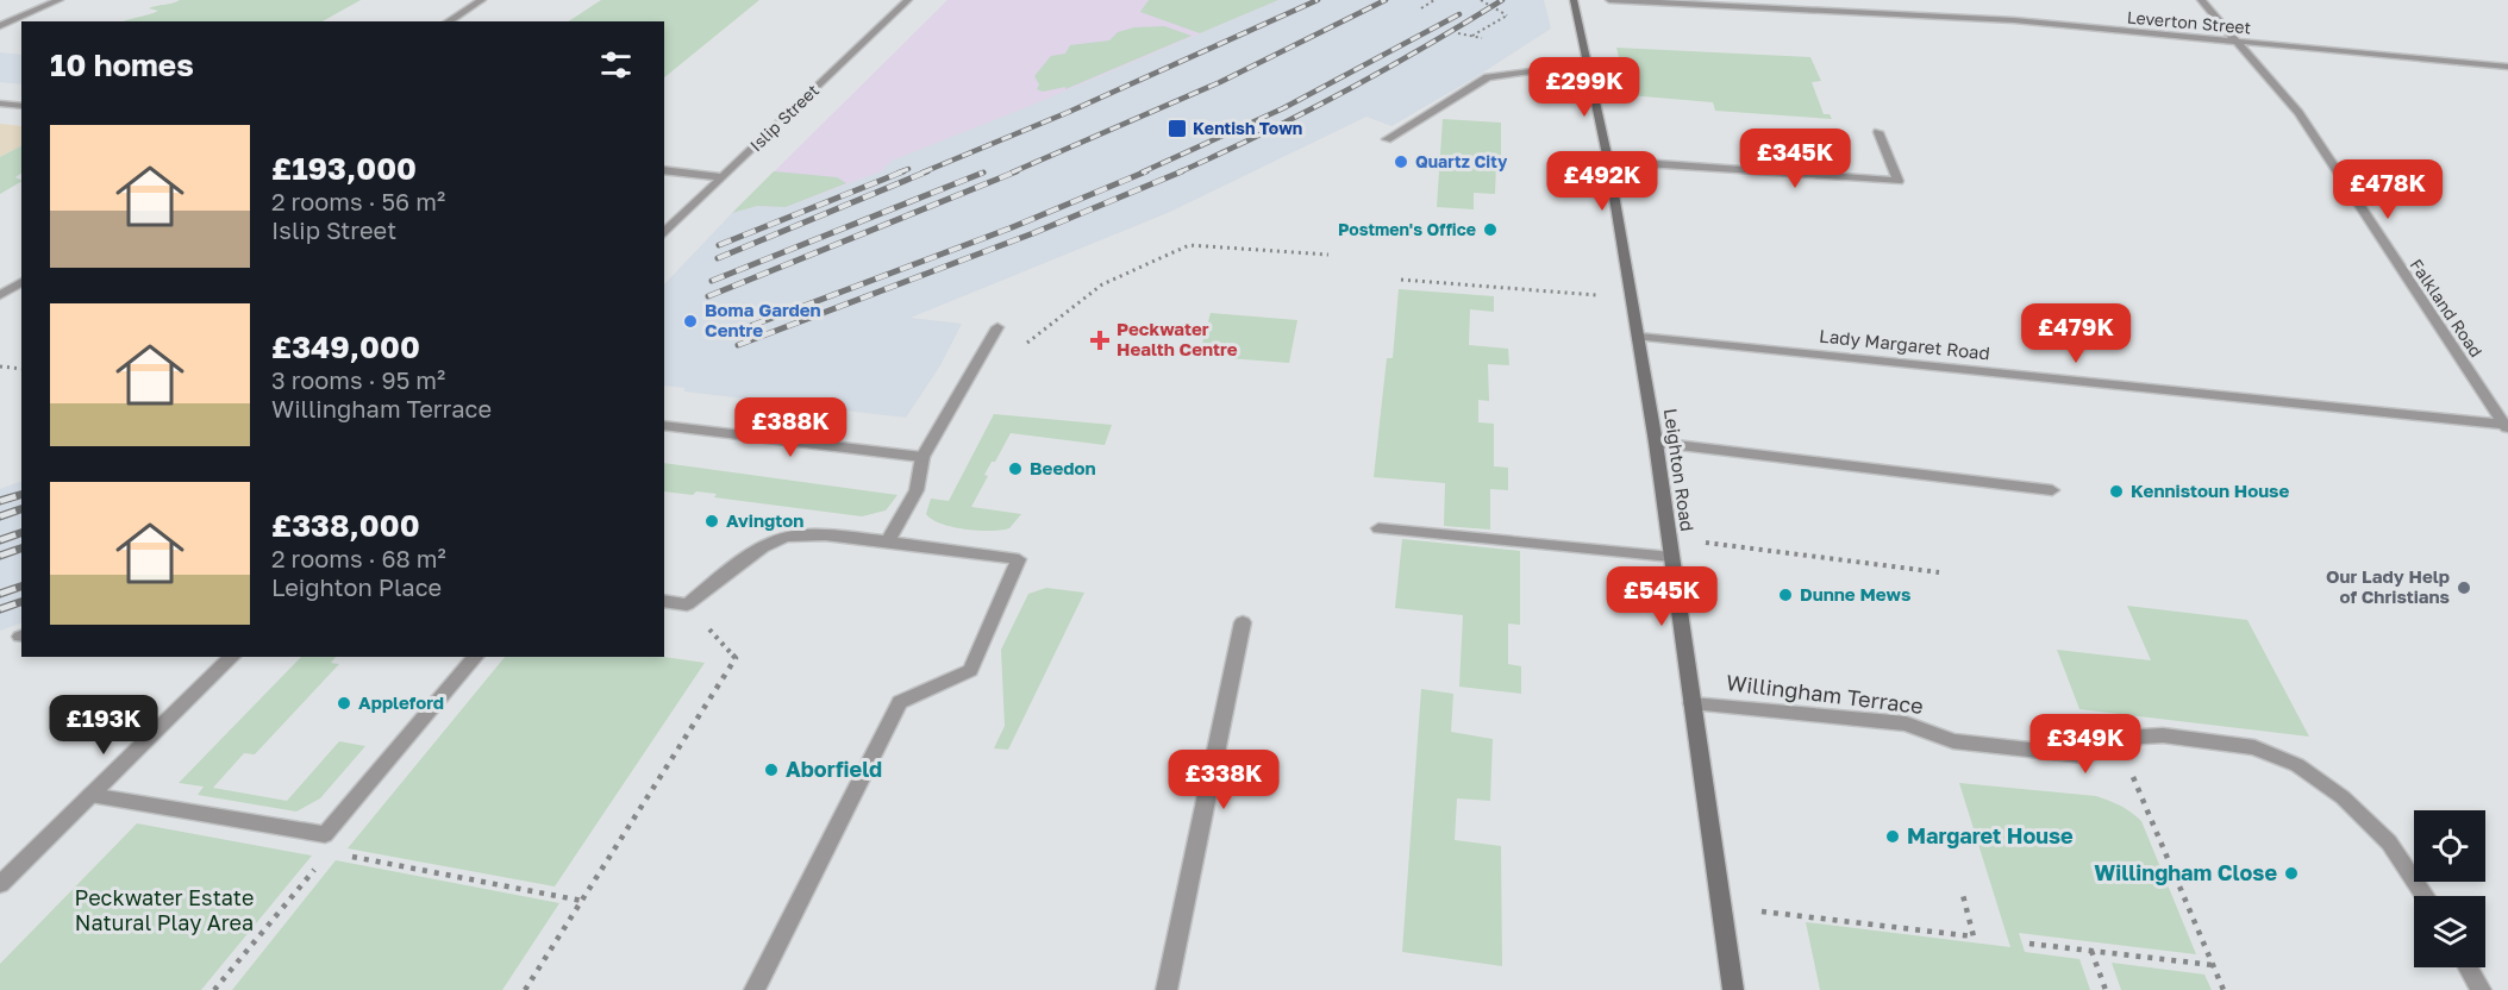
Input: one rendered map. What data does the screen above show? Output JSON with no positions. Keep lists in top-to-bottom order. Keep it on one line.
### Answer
{"streets":{"street":["Leverton Street","Islip Street","Falkland Road","Lady Margaret Road","Leighton Road","Willingham Terrace"]},"crossings":[["Leverton Street","Falkland Road"],["Falkland Road","Lady Margaret Road"],["Lady Margaret Road","Leighton Road"],["Leighton Road","Willingham Terrace"]],"parks":["Peckwater Estate Natural Play Area"],"places":{"transit":["Kentish Town"],"other":["Quartz City","Postmen's Office","Boma Garden Centre","Beedon","Kennistoun House","Avington","Our Lady Help of Christians","Dunne Mews","Appleford","Aborfield","Margaret House","Willingham Close"],"health":["Peckwater Health Centre"]},"page":{"heading":"10 homes","price":["£299K","£345K","£492K","£478K","£479K","£388K","£545K","£193K","£349K","£338K"],"list":[{"name":"£193,000","note":"2 rooms · 56 m² · Islip Street"},{"name":"£349,000","note":"3 rooms · 95 m² · Willingham Terrace"},{"name":"£338,000","note":"2 rooms · 68 m² · Leighton Place"}]}}
